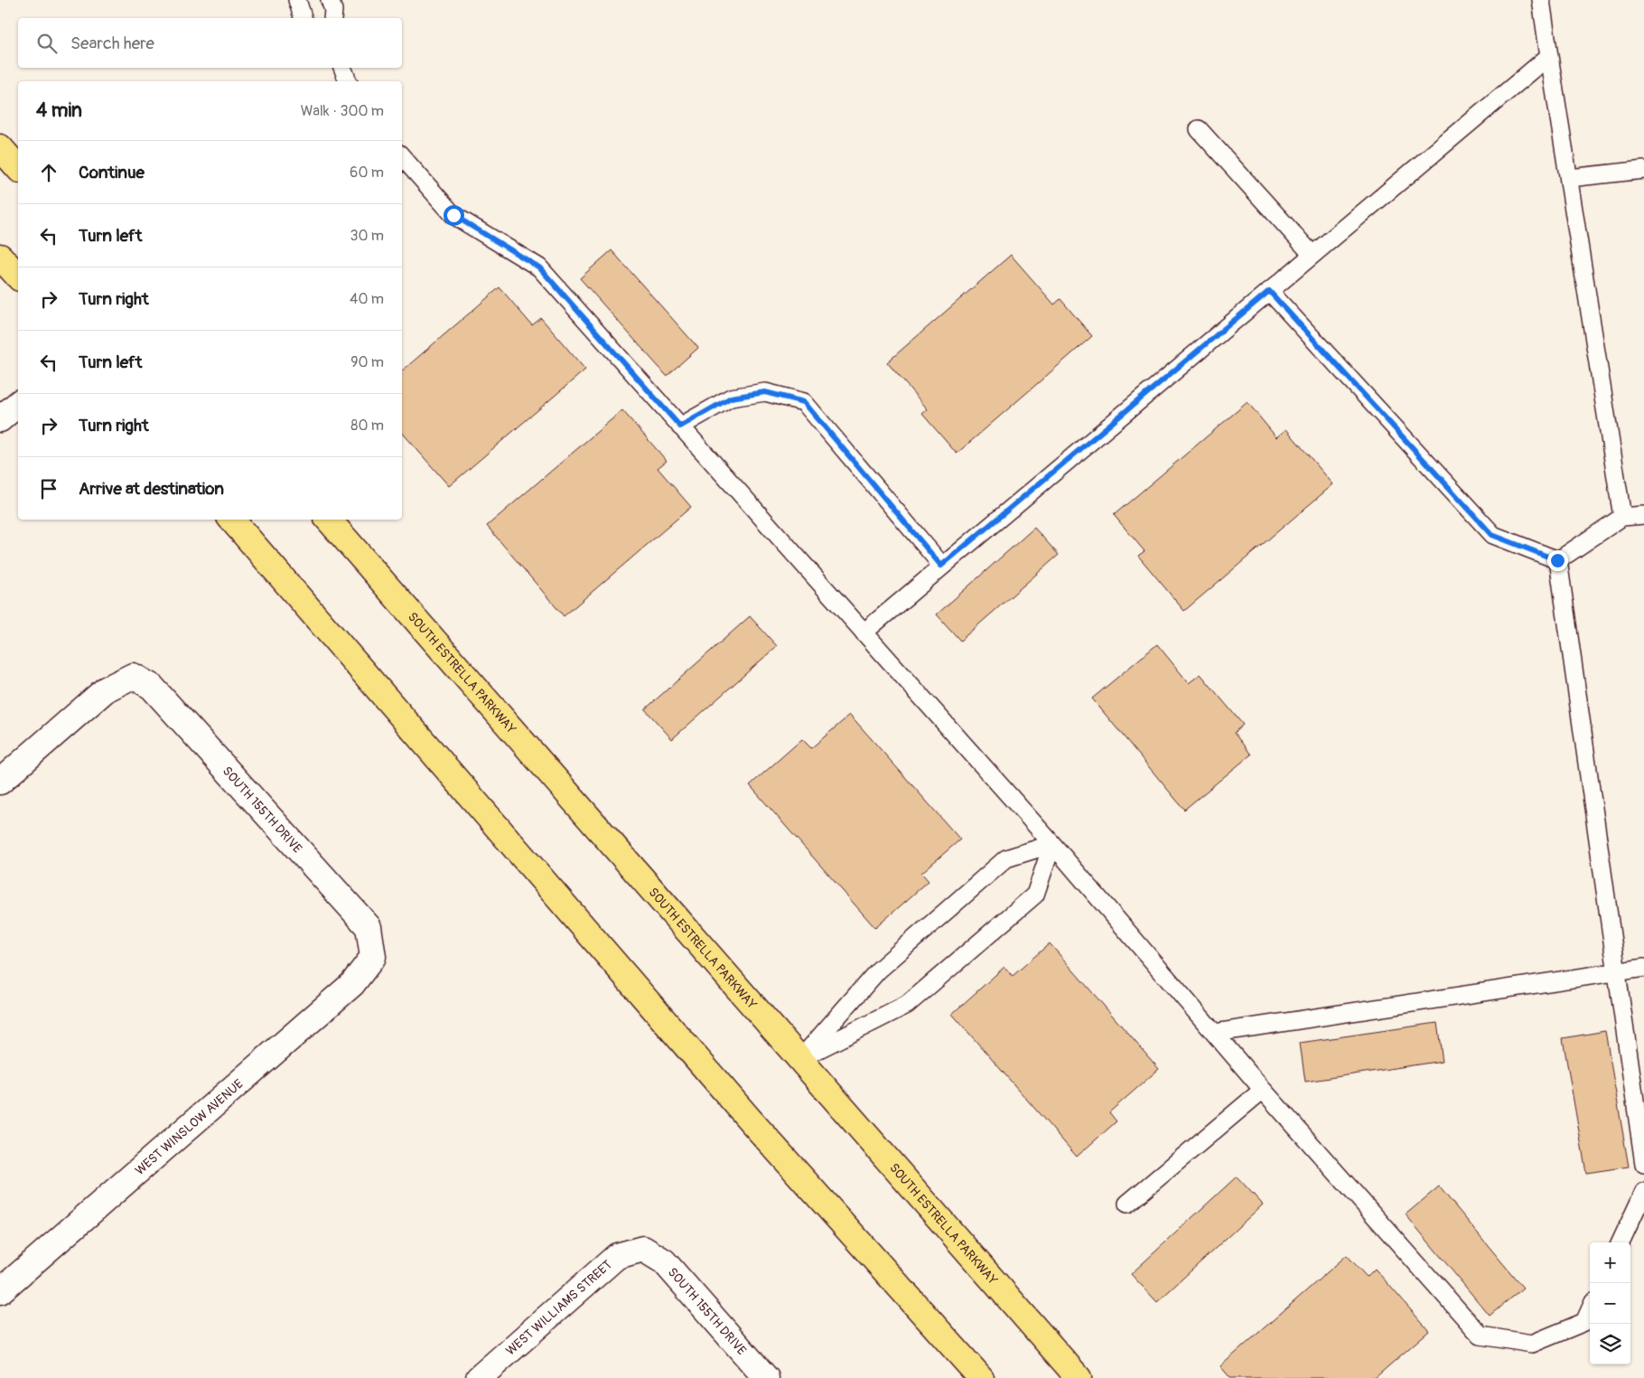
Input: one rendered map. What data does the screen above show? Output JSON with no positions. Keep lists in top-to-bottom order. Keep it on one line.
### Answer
{"streets":{"main road":["SOUTH ESTRELLA PARKWAY"],"street":["SOUTH 155TH DRIVE","WEST WINSLOW AVENUE","WEST WILLIAMS STREET"]},"crossings":[["SOUTH 155TH DRIVE","WEST WINSLOW AVENUE"],["SOUTH 155TH DRIVE","WEST WILLIAMS STREET"]],"page":{"search":"Search here","heading":["4 min","Walk · 300 m"],"list":[["Continue","60 m"],["Turn left","30 m"],["Turn right","40 m"],["Turn left","90 m"],["Turn right","80 m"],"Arrive at destination"],"map_buttons":["+","−"]}}
